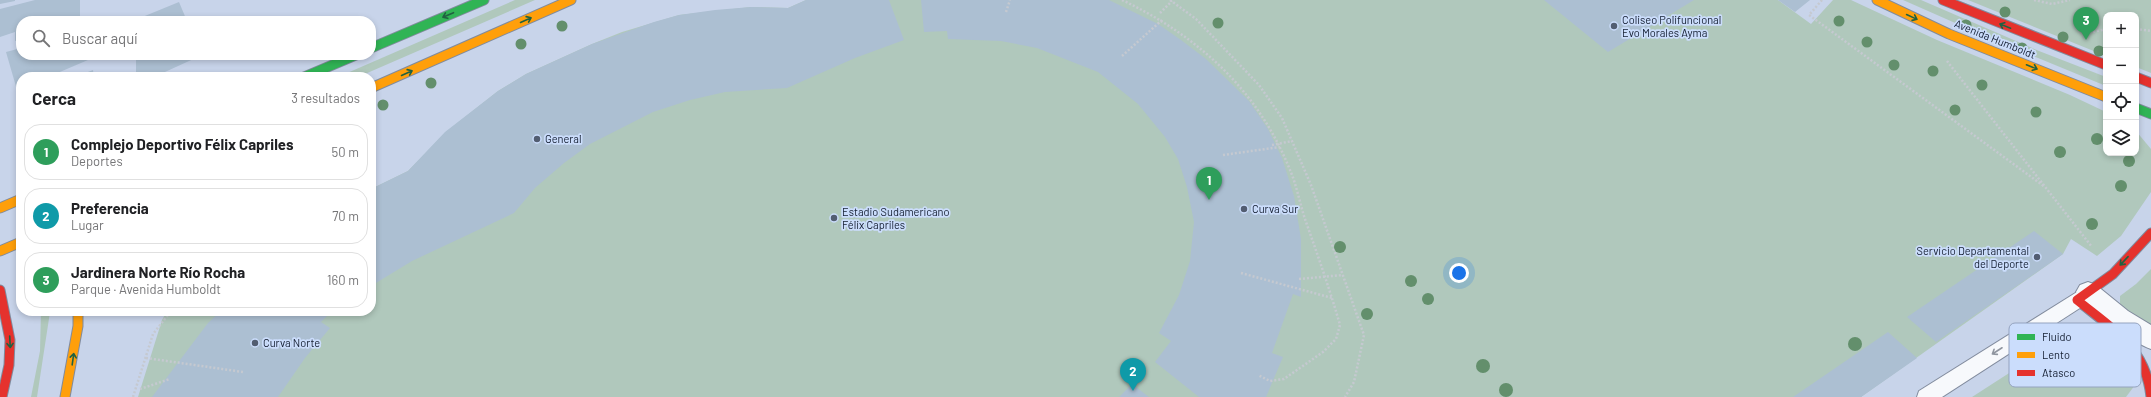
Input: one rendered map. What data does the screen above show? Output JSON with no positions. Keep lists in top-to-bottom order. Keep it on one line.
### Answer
{"streets":{"main road":["Avenida Humboldt"]},"places":["Coliseo Polifuncional Evo Morales Ayma","General","Curva Sur","Estadio Sudamericano Félix Capriles","Servicio Departamental del Deporte","Curva Norte"],"legend":["Fluido","Lento","Atasco"],"page":{"pins":["3","1","2"],"map_buttons":["+","−"],"search":"Buscar aquí","heading":["Cerca","3 resultados"],"list":[{"mark":"1","name":"Complejo Deportivo Félix Capriles","note":"Deportes","value":"50 m"},{"mark":"2","name":"Preferencia","note":"Lugar","value":"70 m"},{"mark":"3","name":"Jardinera Norte Río Rocha","note":"Parque · Avenida Humboldt","value":"160 m"}]}}
